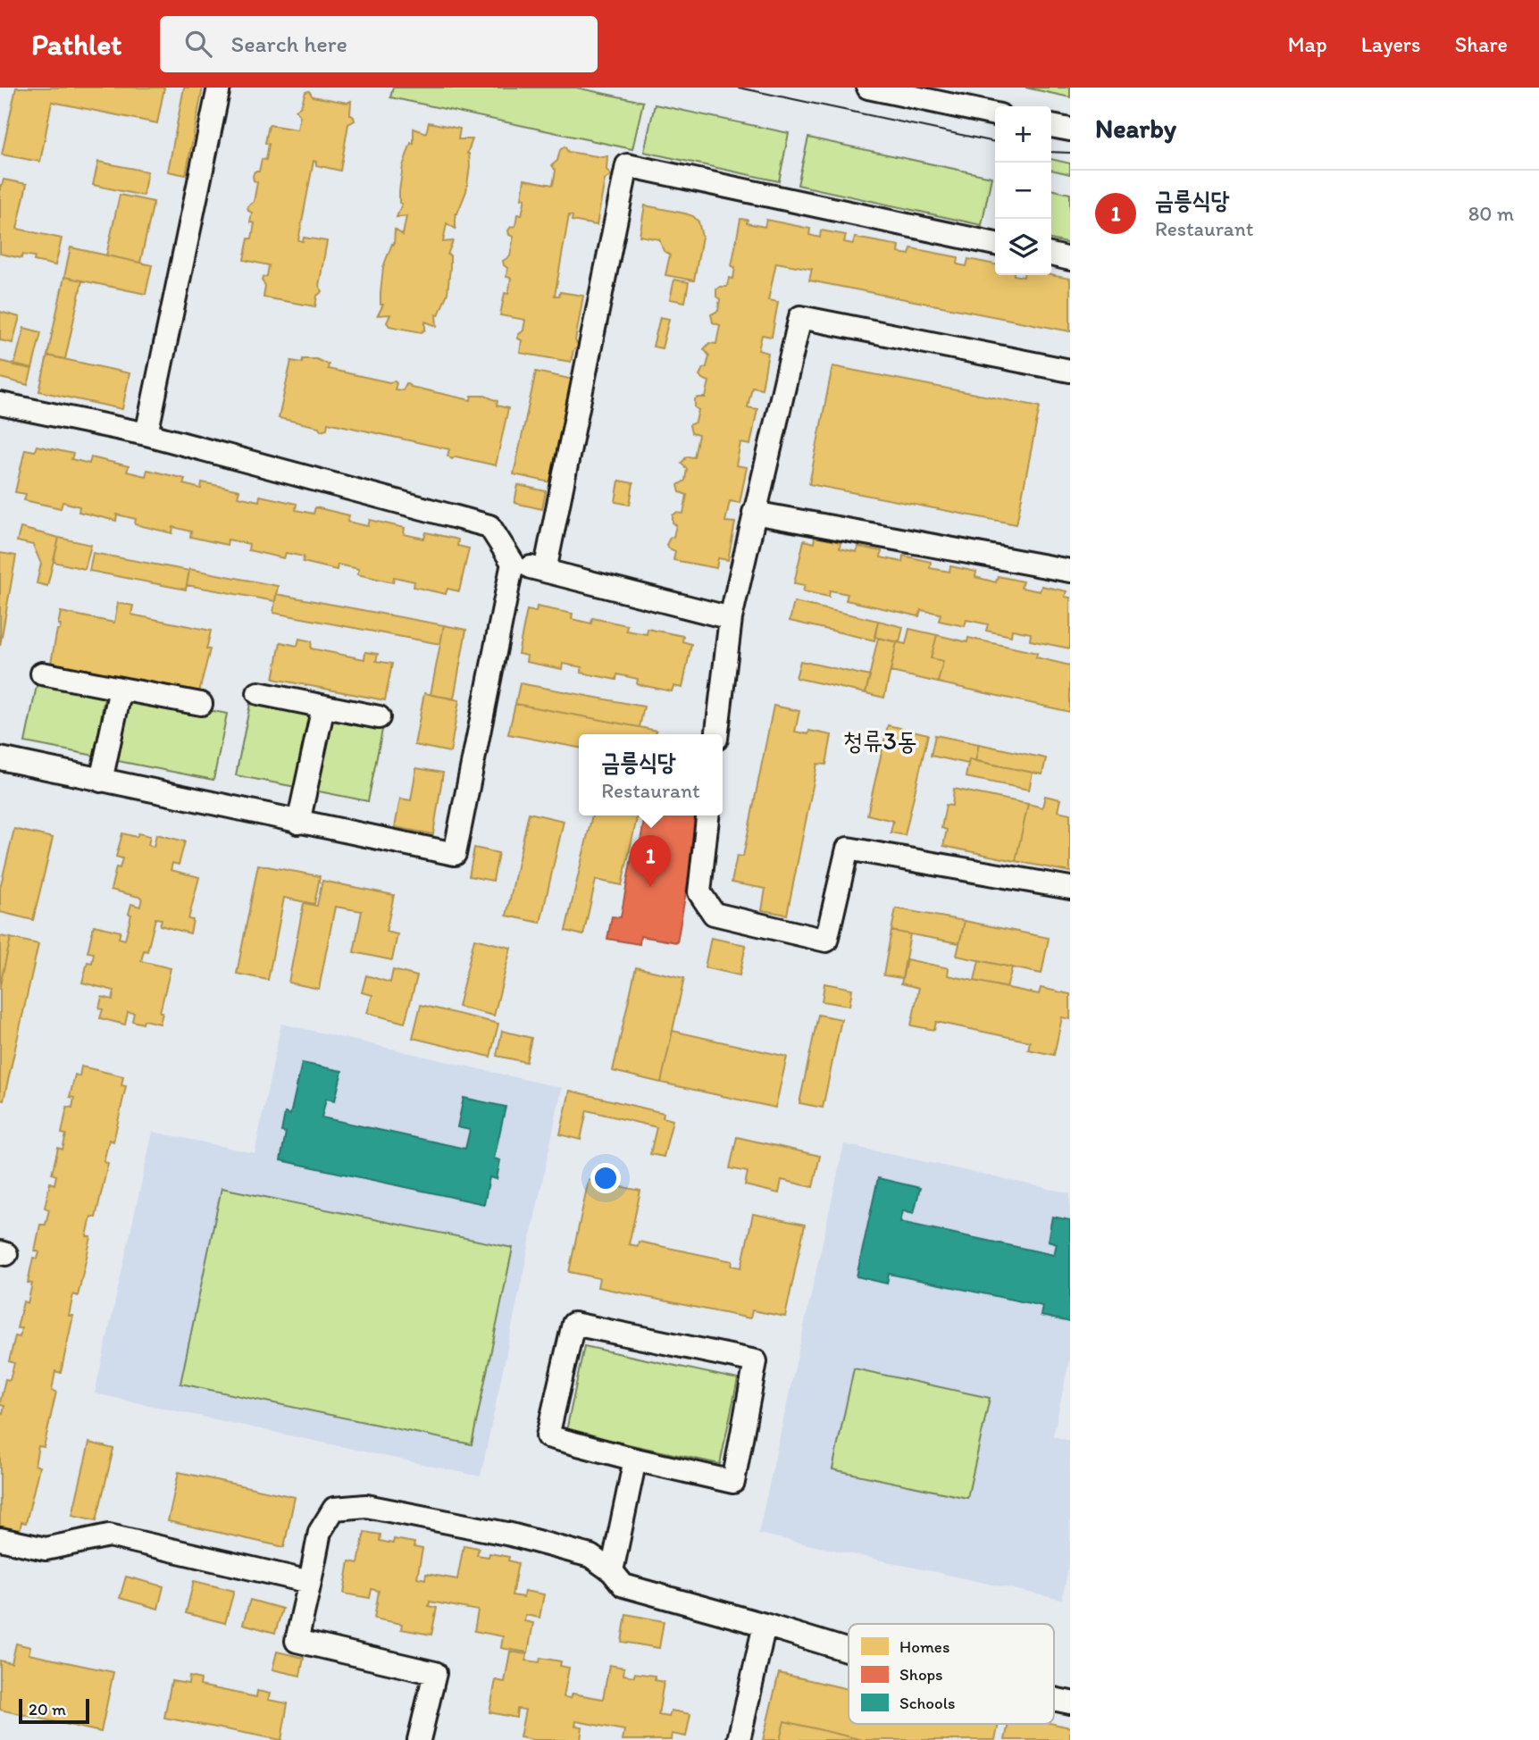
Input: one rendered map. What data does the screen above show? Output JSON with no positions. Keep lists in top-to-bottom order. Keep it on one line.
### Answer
{"districts":["청류3동"],"legend":["Homes","Shops","Schools"],"scale_bar":"20 m","page":{"header":"Pathlet","search":"Search here","nav":["Map","Layers","Share"],"heading":"Nearby","map_buttons":["+","−"],"list":[{"mark":"1","name":"금릉식당","note":"Restaurant","value":"80 m"}],"popup":["금릉식당","Restaurant"],"pins":"1","scale":"20 m"}}
